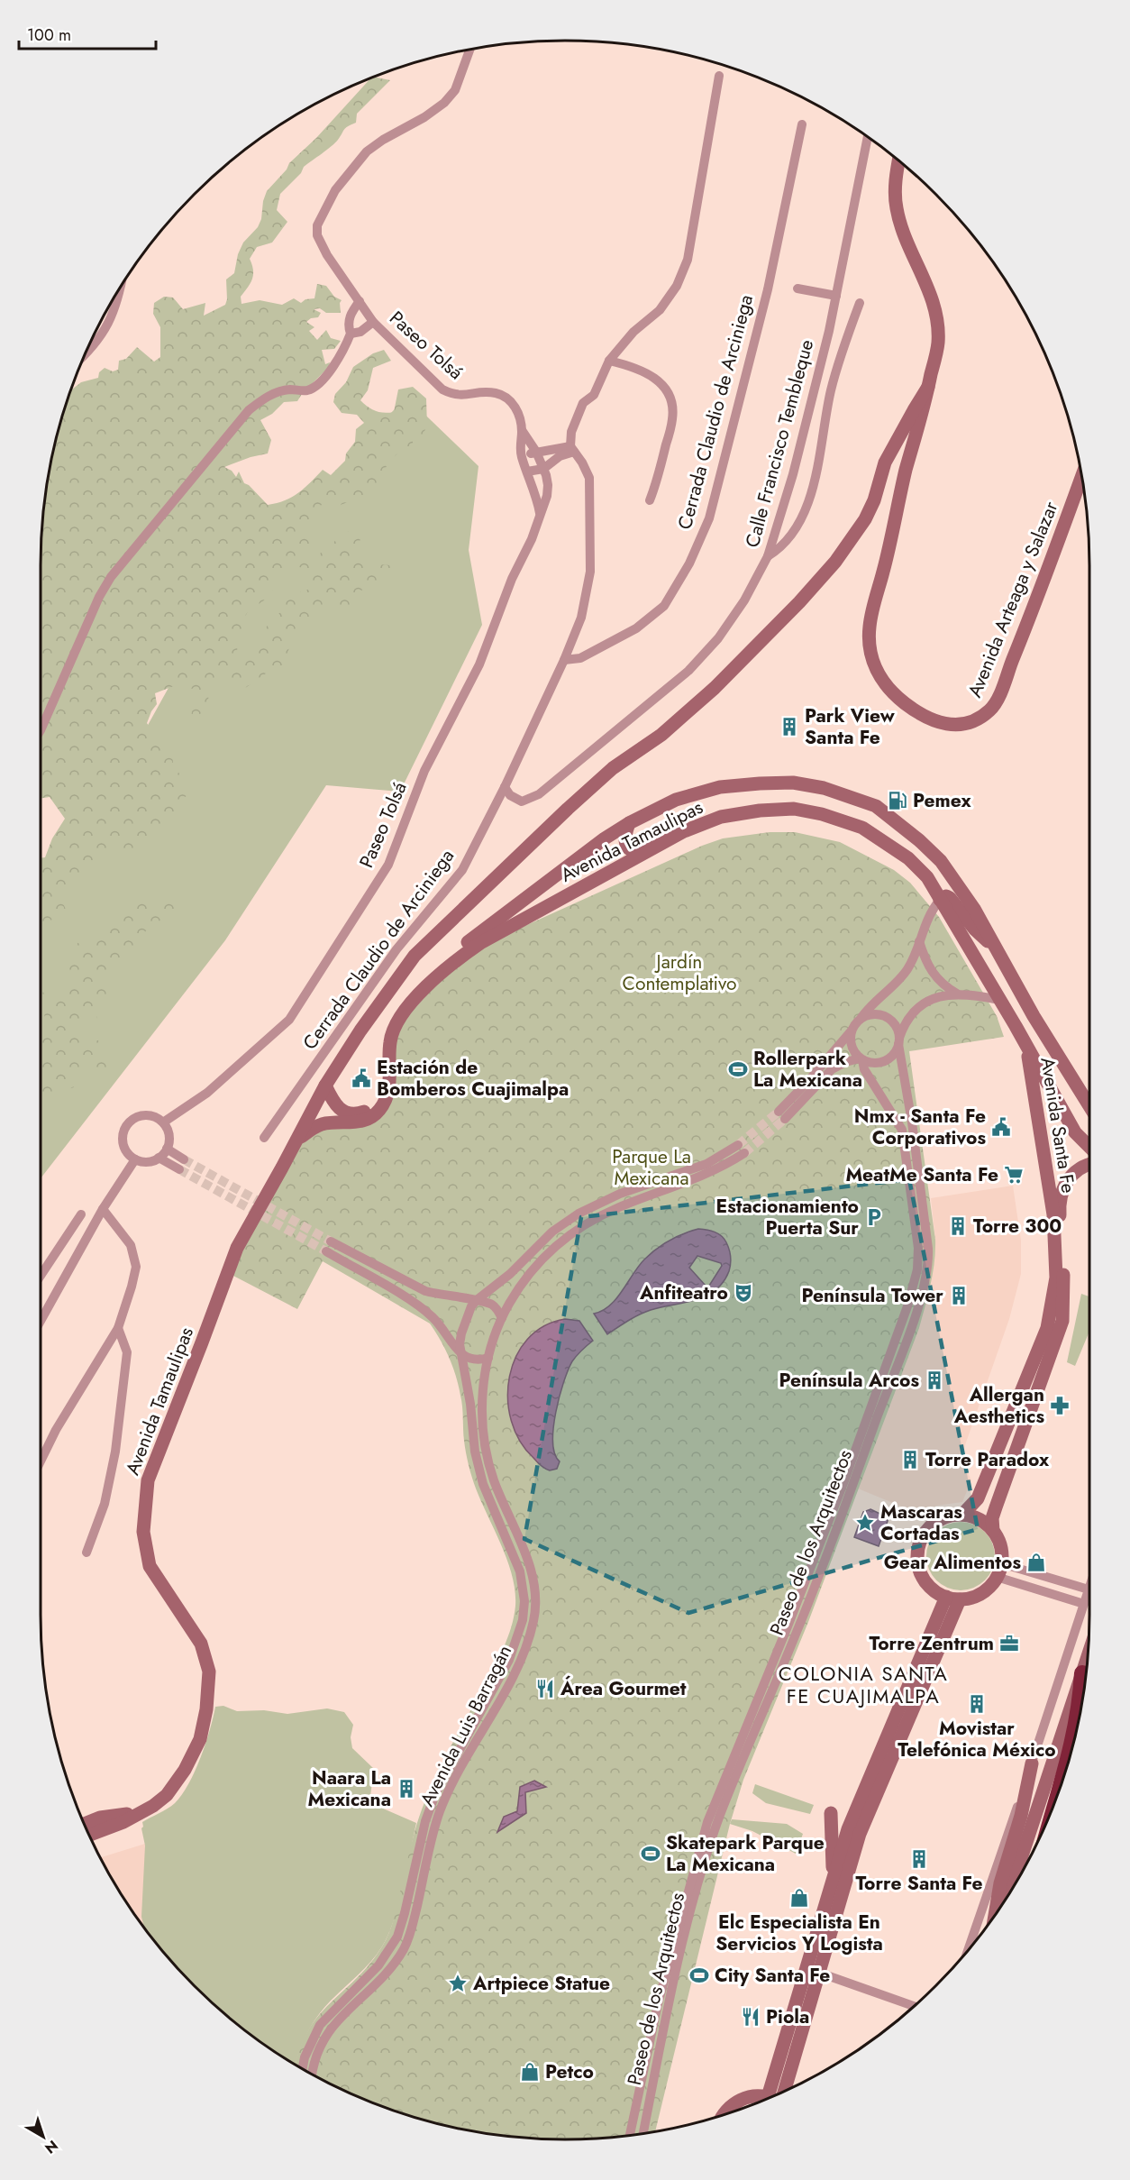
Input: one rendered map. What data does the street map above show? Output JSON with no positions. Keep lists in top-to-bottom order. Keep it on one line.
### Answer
{"streets":{"street":["Paseo Tolsá","Cerrada Claudio de Arciniega","Calle Francisco Tembleque","Avenida Arteaga y Salazar","Avenida Tamaulipas","Avenida Santa Fe","Paseo de los Arquitectos","Avenida Luis Barragán"]},"crossings":[["Cerrada Claudio de Arciniega","Calle Francisco Tembleque"],["Avenida Arteaga y Salazar","Avenida Tamaulipas"],["Avenida Tamaulipas","Avenida Santa Fe"]],"districts":["COLONIA SANTA FE CUAJIMALPA"],"parks":["Jardín Contemplativo","Parque La Mexicana"],"places":{"building":["Park View Santa Fe","Torre 300","Península Tower","Península Arcos","Torre Paradox","Movistar Telefónica México","Naara La Mexicana","Torre Santa Fe"],"fuel station":["Pemex"],"sports":["Rollerpark La Mexicana","Skatepark Parque La Mexicana","City Santa Fe"],"public building":["Estación de Bomberos Cuajimalpa","Nmx - Santa Fe Corporativos"],"supermarket":["MeatMe Santa Fe"],"parking":["Estacionamiento Puerta Sur"],"theatre":["Anfiteatro"],"pharmacy":["Allergan Aesthetics"],"place":["Mascaras Cortadas","Artpiece Statue"],"shop":["Gear Alimentos","Elc Especialista En Servicios Y Logista","Petco"],"office":["Torre Zentrum"],"restaurant":["Área Gourmet","Piola"]},"scale_bar":"100 m","north":"bottom right"}
